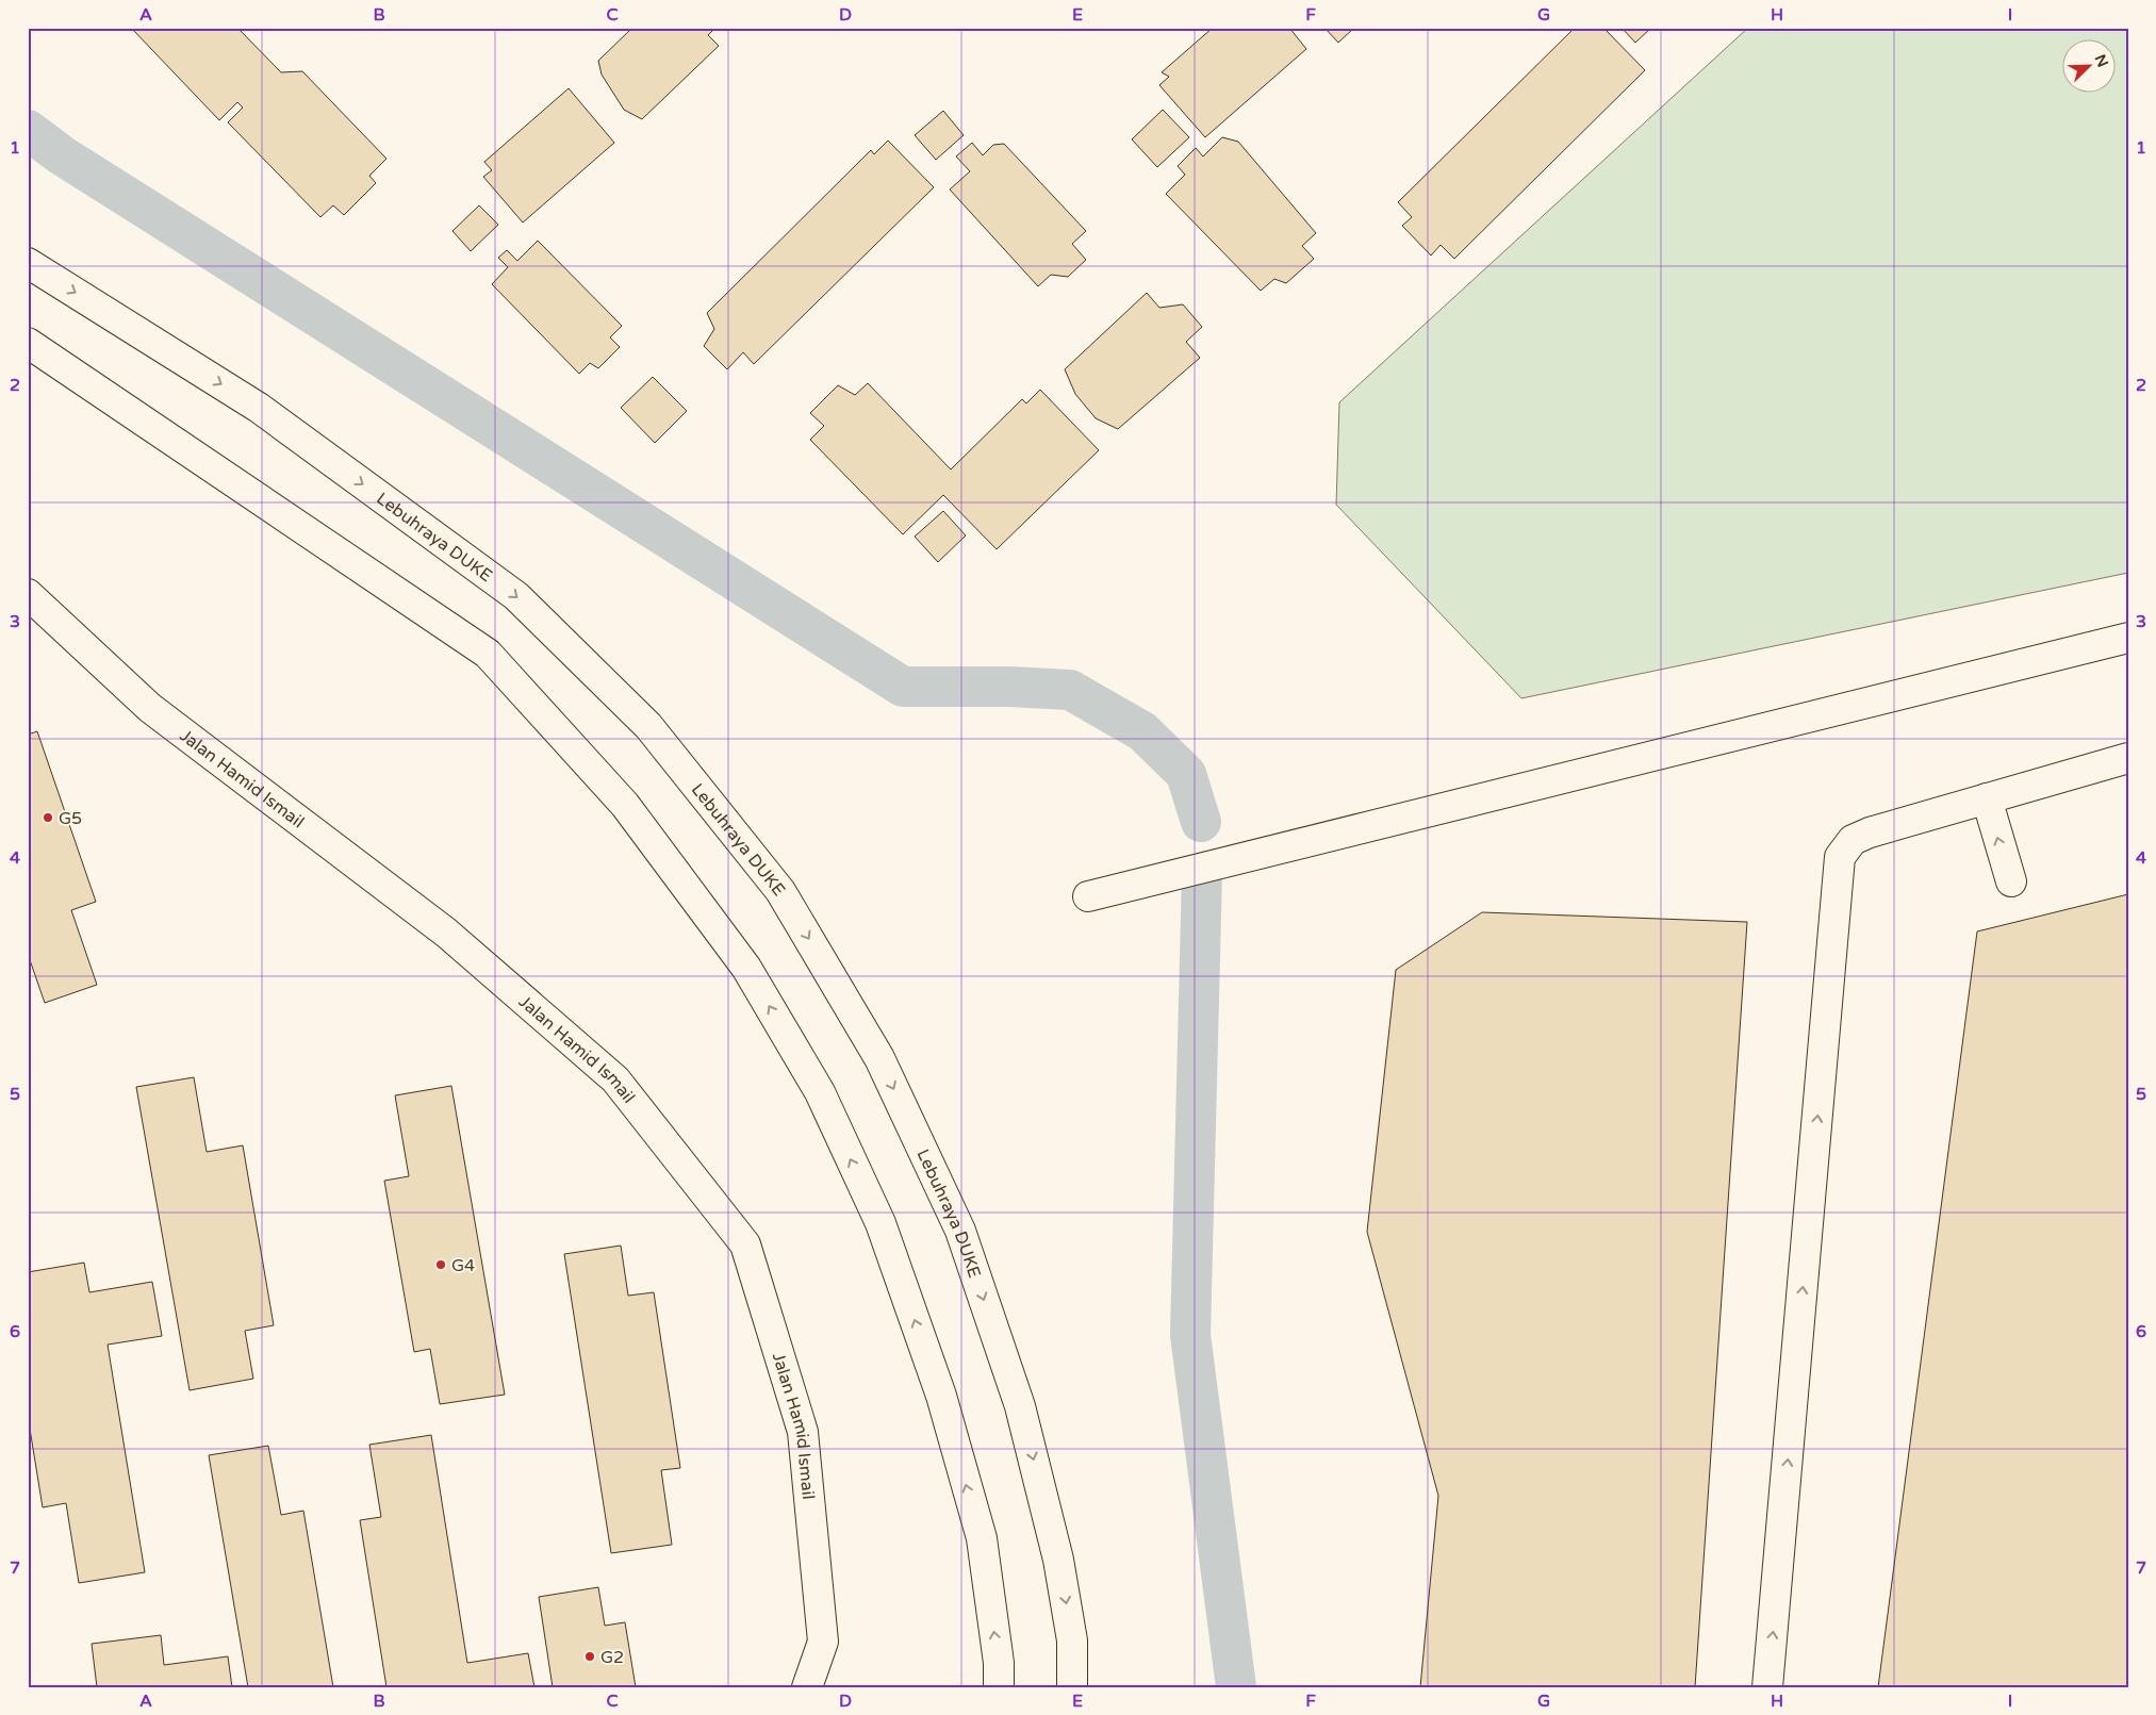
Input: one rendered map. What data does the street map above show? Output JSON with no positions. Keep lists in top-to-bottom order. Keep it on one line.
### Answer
{"streets":{"main road":["Lebuhraya DUKE","Jalan Hamid Ismail"]},"places":["G5","G4","G2"],"north":"top right","grid":{"columns":["A","B","C","D","E","F","G","H","I"],"rows":["1","2","3","4","5","6","7"]}}
